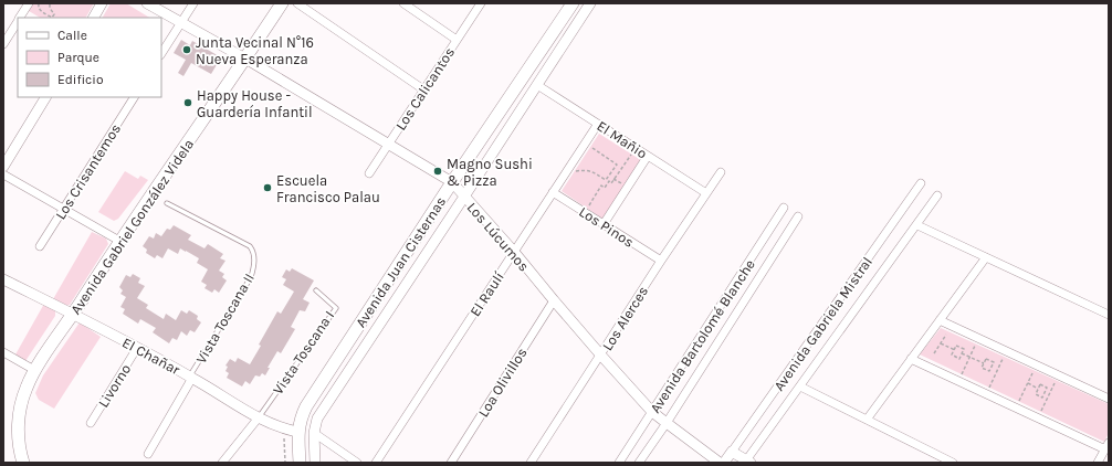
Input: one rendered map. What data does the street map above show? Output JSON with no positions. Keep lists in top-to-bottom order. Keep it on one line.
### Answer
{"streets":{"main road":["Avenida Gabriel González Videla","Avenida Juan Cisternas"],"street":["Los Calicantos","El Mañio","Los Crisantemos","Los Pinos","Los Lúcumos","El Raulí","Los Alerces","Avenida Gabriela Mistral","Avenida Bartolomé Blanche","El Chañar","Loa Olivillos","Livorno"],"lane":["Vista Toscana II","Vista Toscana I"]},"crossings":[["Los Calicantos","Los Lúcumos"],["El Mañio","Avenida Juan Cisternas"],["El Mañio","El Raulí"],["El Mañio","Los Alerces"],["Avenida Gabriel González Videla","Los Lúcumos"],["Avenida Gabriel González Videla","El Chañar"],["Los Pinos","El Raulí"],["Los Pinos","Los Alerces"],["Los Lúcumos","Avenida Juan Cisternas"],["Los Lúcumos","El Raulí"],["Los Lúcumos","Los Alerces"],["Los Lúcumos","Avenida Bartolomé Blanche"],["Los Lúcumos","Loa Olivillos"],["Avenida Juan Cisternas","El Chañar"],["Vista Toscana II","El Chañar"],["Vista Toscana I","El Chañar"],["El Chañar","Livorno"]],"places":["Junta Vecinal N°16 Nueva Esperanza","Happy House - Guardería Infantil","Magno Sushi & Pizza","Escuela Francisco Palau"],"legend":["Calle","Parque","Edificio"]}
